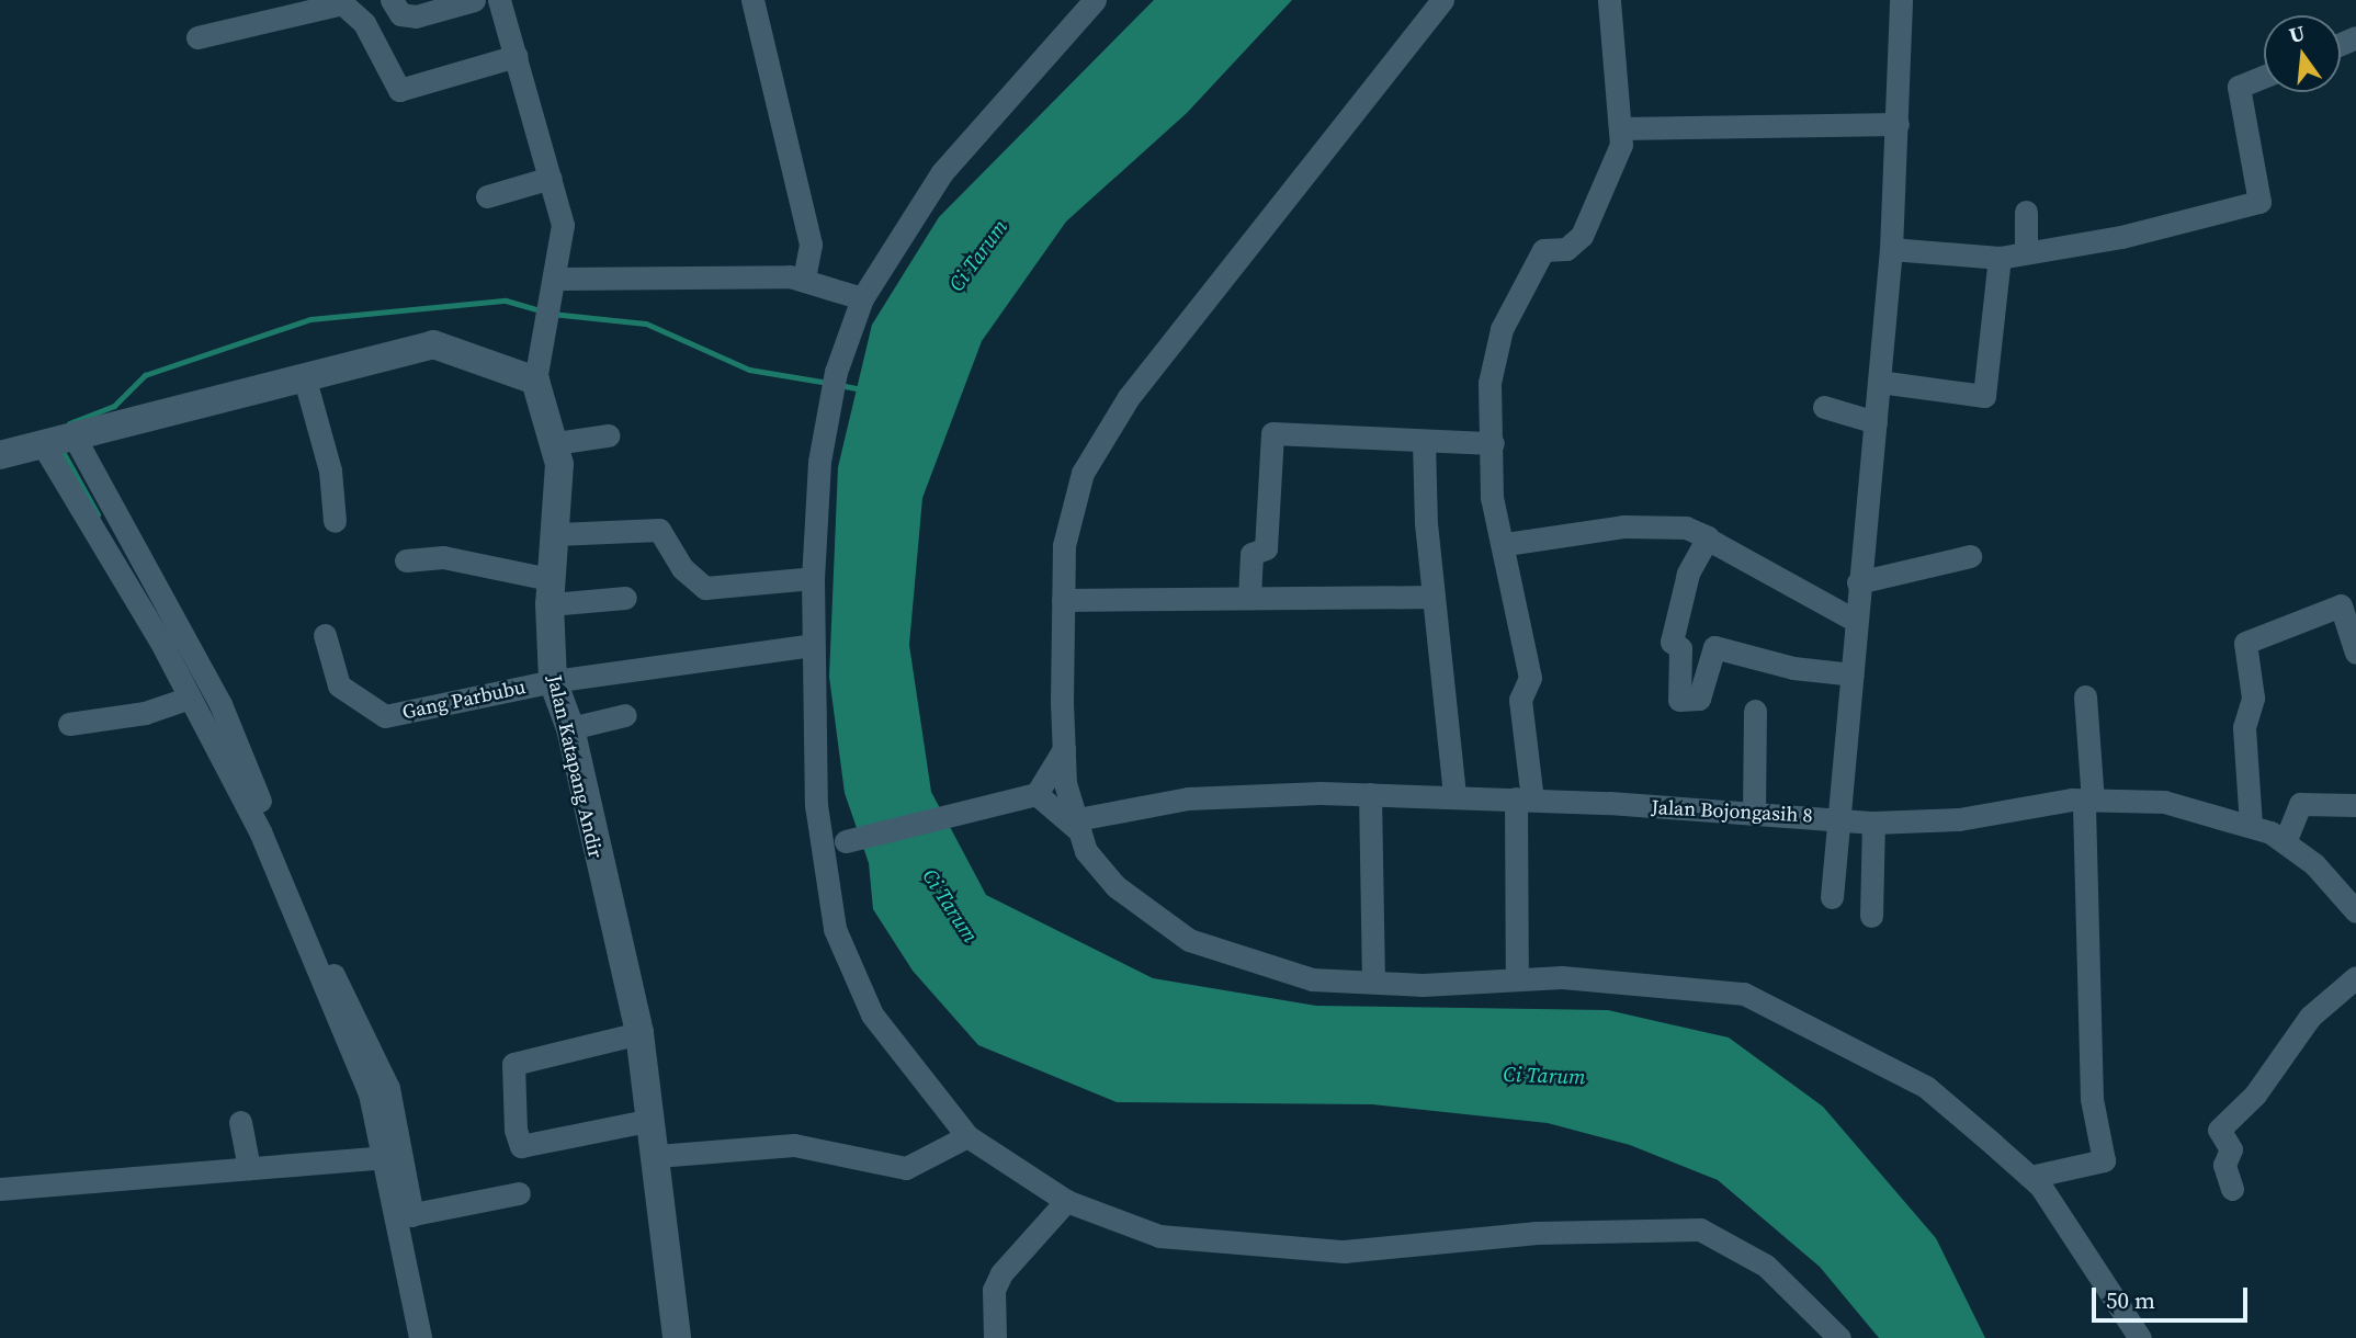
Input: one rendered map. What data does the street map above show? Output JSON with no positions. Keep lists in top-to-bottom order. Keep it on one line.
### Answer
{"streets":{"street":["Gang Parbubu","Jalan Katapang Andir","Jalan Bojongasih 8"]},"crossings":[["Gang Parbubu","Jalan Katapang Andir"]],"water":["Ci Tarum"],"scale_bar":"50 m","north":"top"}
